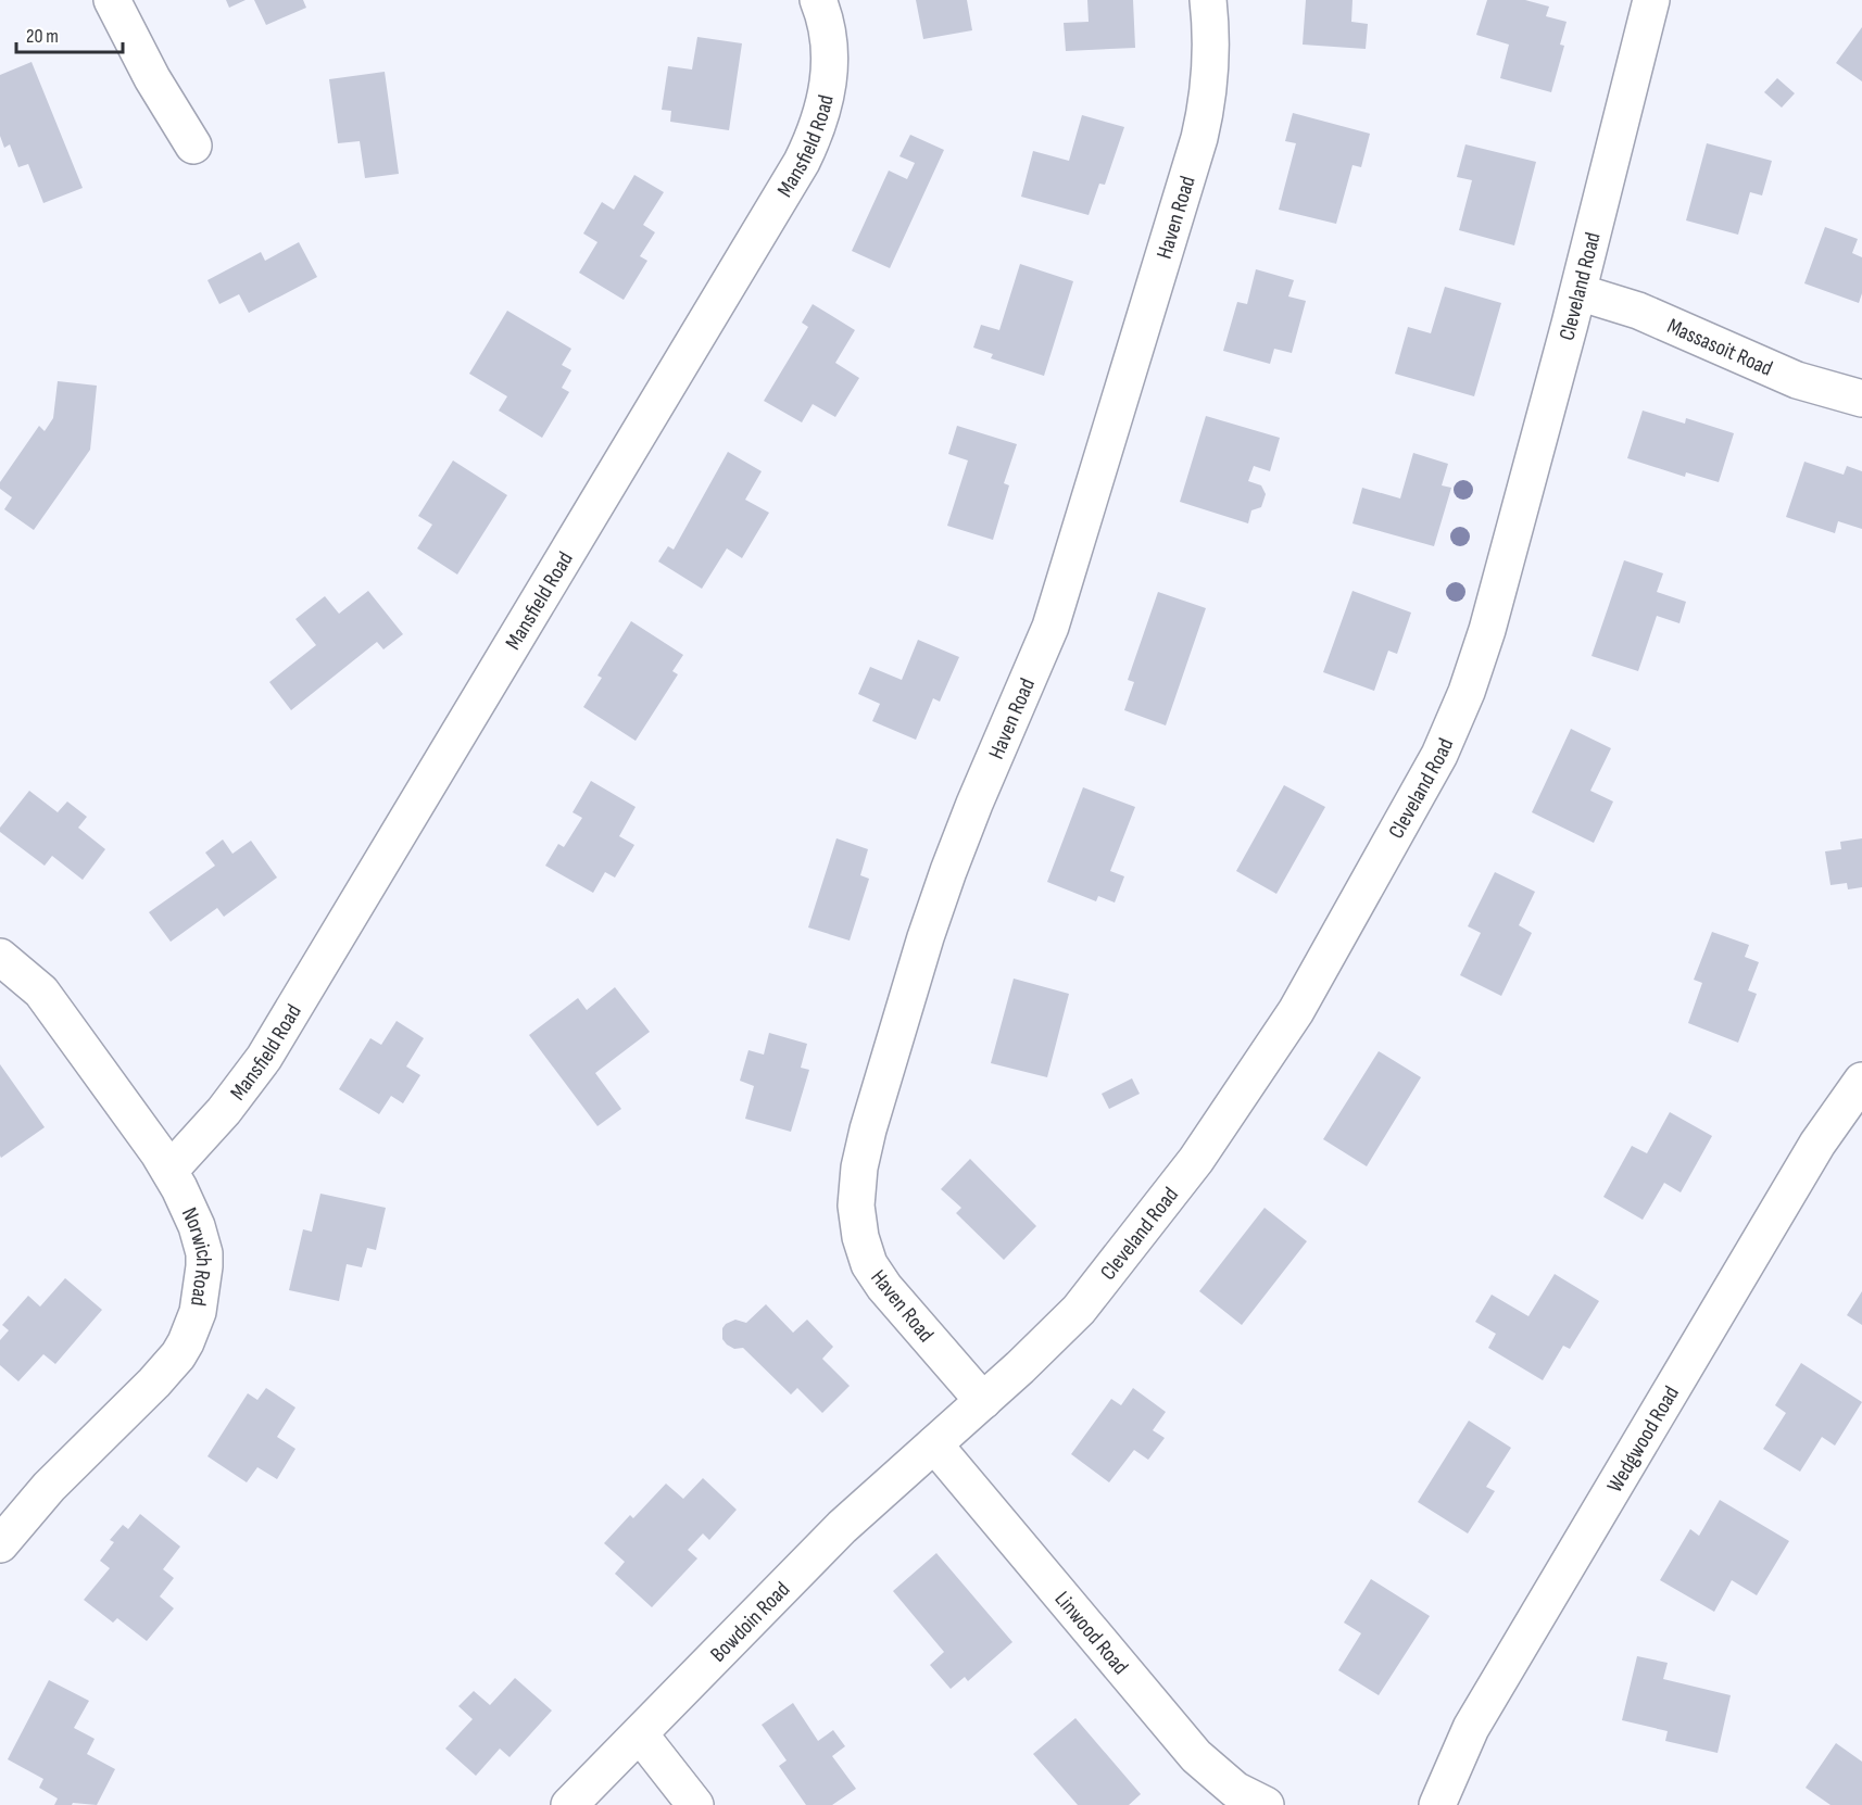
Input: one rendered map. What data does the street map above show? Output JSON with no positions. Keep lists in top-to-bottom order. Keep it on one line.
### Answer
{"streets":{"street":["Mansfield Road","Haven Road","Cleveland Road","Massasoit Road","Norwich Road","Wedgwood Road","Bowdoin Road","Linwood Road"]},"crossings":[["Mansfield Road","Norwich Road"],["Haven Road","Cleveland Road"],["Cleveland Road","Massasoit Road"],["Cleveland Road","Bowdoin Road"],["Cleveland Road","Linwood Road"],["Bowdoin Road","Linwood Road"]],"scale_bar":"20 m"}
